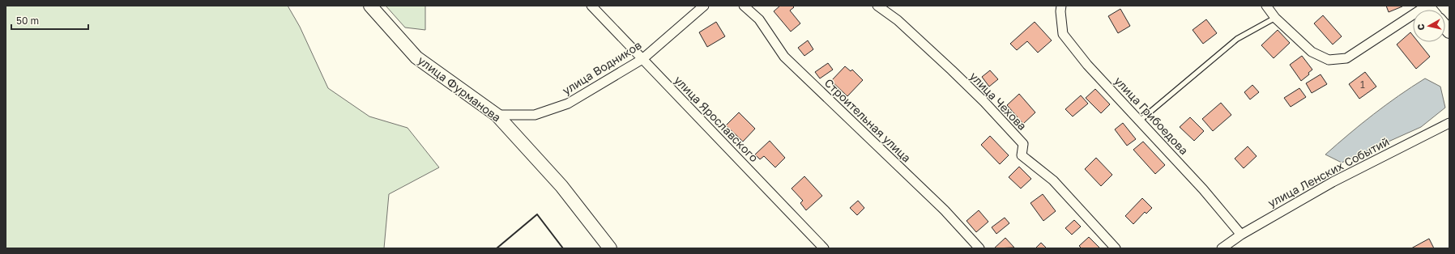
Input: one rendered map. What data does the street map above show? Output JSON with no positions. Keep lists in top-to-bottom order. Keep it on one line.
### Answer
{"streets":{"main road":["улица Фурманова"],"street":["улица Водников","улица Чехова","улица Грибоедова","улица Ярославского","Строительная улица","улица Ленских Событий"]},"crossings":[["улица Водников","улица Фурманова"],["улица Водников","улица Ярославского"],["улица Грибоедова","улица Ленских Событий"]],"house_numbers":["1"],"scale_bar":"50 m","north":"left"}
